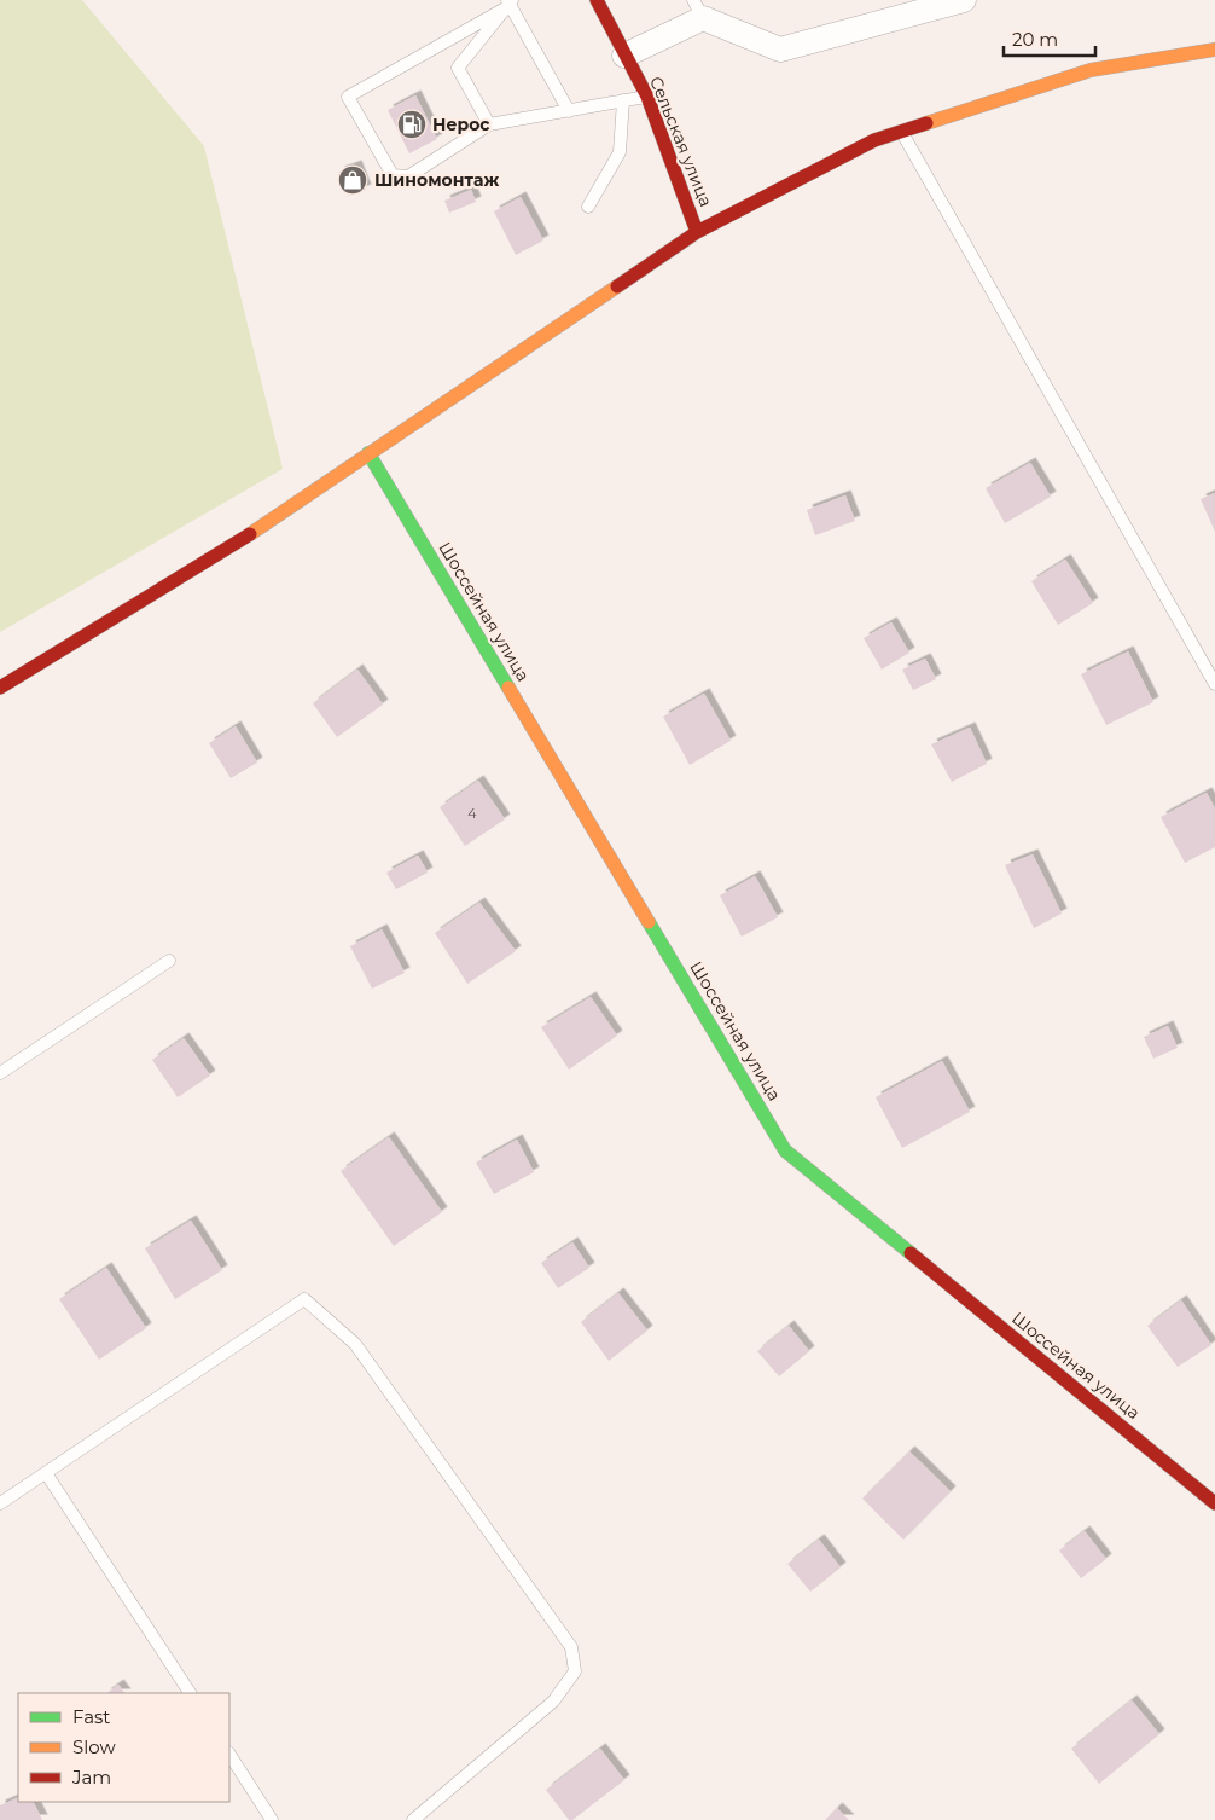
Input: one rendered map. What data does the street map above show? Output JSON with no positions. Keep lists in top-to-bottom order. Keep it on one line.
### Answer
{"streets":{"main road":["Сельская улица","Шоссейная улица"]},"places":{"fuel station":["Нерос"],"shop":["Шиномонтаж"]},"house_numbers":["4"],"legend":["Fast","Slow","Jam"],"scale_bar":"20 m"}
